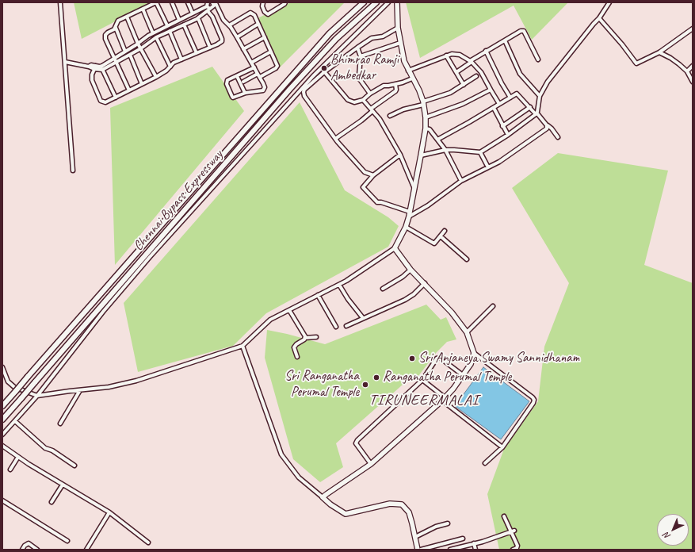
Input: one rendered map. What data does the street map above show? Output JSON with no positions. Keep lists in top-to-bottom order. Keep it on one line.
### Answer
{"streets":{"highway":["Chennai Bypass Expressway"]},"districts":["TIRUNEERMALAI"],"places":["Bhimrao Ramji Ambedkar","Sri Anjaneya Swamy Sannidhanam","Ranganatha Perumal Temple","Sri Ranganatha Perumal Temple"],"north":"bottom left"}
